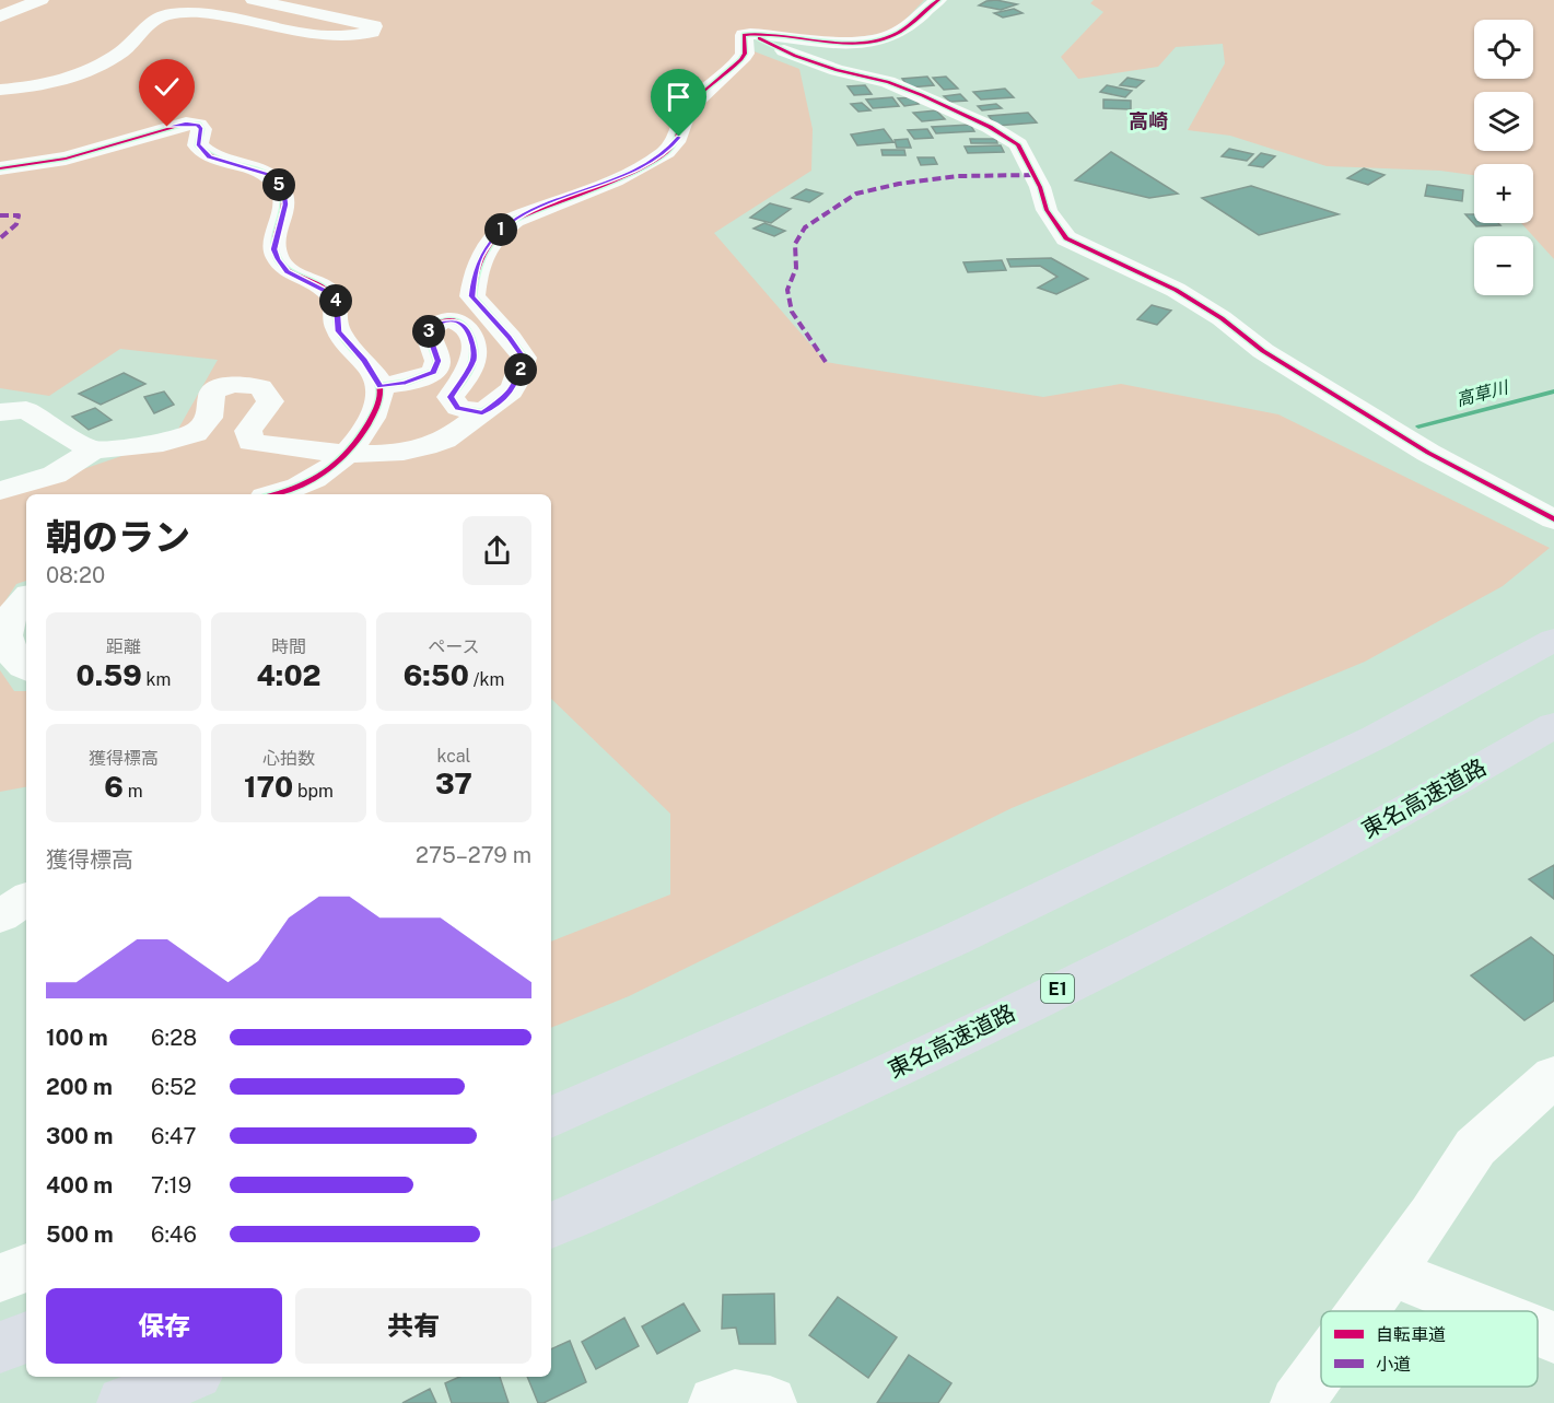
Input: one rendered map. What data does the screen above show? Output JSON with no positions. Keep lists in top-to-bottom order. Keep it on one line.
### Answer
{"streets":{"highway":["東名高速道路","E1"]},"districts":["高崎"],"water":["高草川"],"legend":["自転車道","小道"],"page":{"map_buttons":["+","−"],"pins":["5","1","4","3","2"],"heading":["朝のラン","08:20"],"stats":[["距離","0.59 km"],["時間","4:02"],["ペース","6:50 /km"],["獲得標高","6 m"],["心拍数","170 bpm"],["kcal","37"]],"chart":["獲得標高","275–279 m"],"list":[{"name":"100 m","note":"6:28"},{"name":"200 m","note":"6:52"},{"name":"300 m","note":"6:47"},{"name":"400 m","note":"7:19"},{"name":"500 m","note":"6:46"}],"buttons":["保存","共有"]}}
